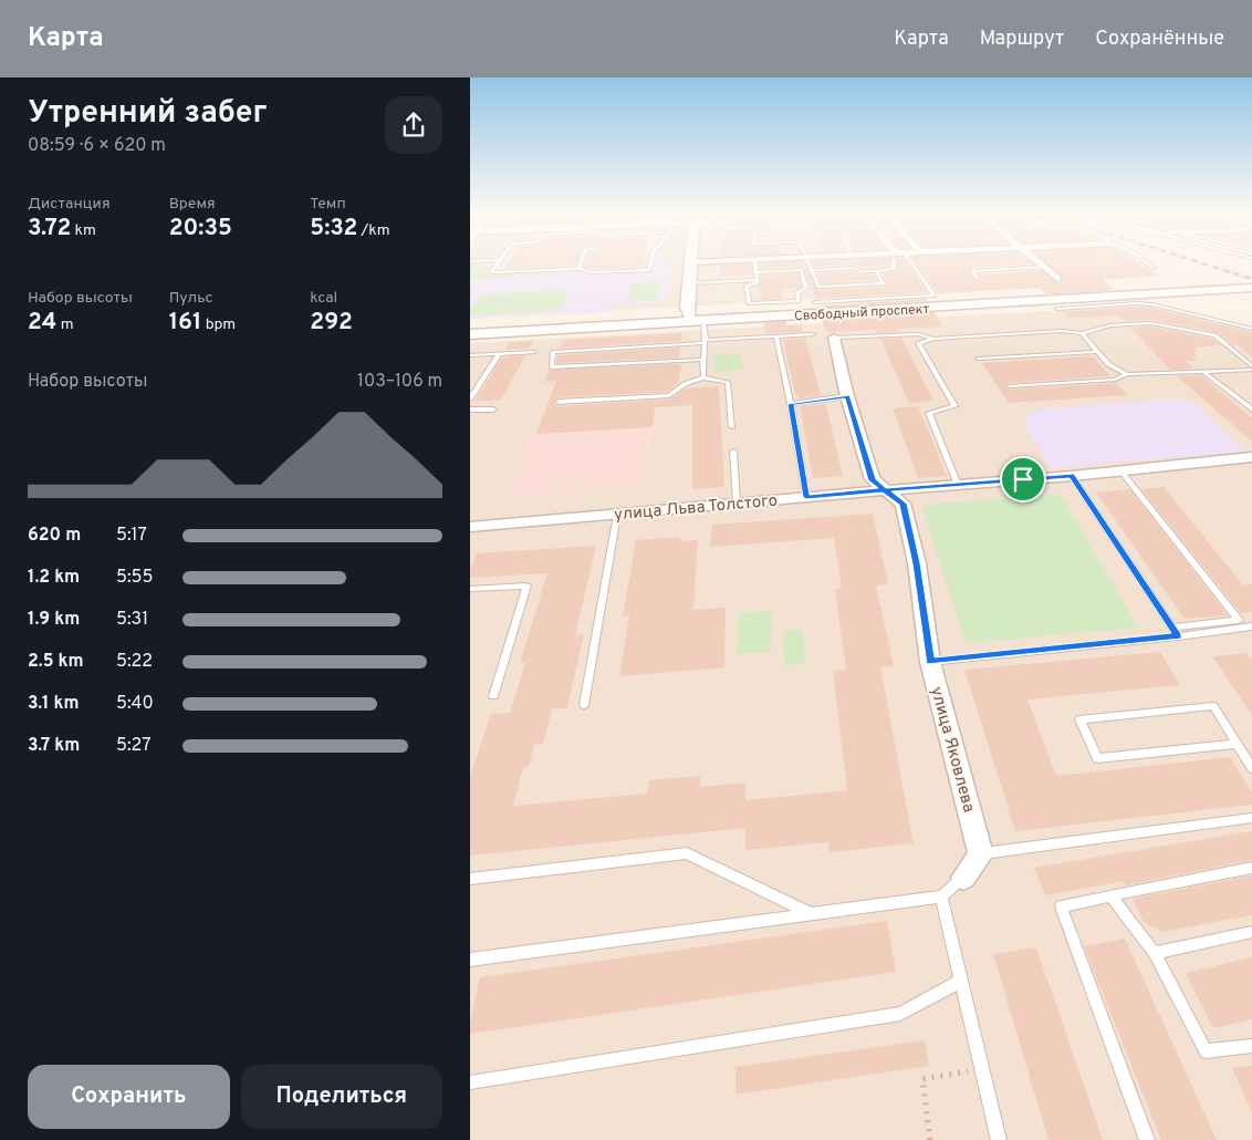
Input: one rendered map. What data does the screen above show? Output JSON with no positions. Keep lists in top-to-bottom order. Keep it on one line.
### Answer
{"streets":{"main road":["Свободный проспект"],"street":["улица Льва Толстого","улица Яковлева"]},"crossings":[["улица Льва Толстого","улица Яковлева"]],"page":{"header":"Карта","nav":["Карта","Маршрут","Сохранённые"],"heading":["Утренний забег","08:59 · 6 × 620 m"],"stats":[["Дистанция","3.72 km"],["Время","20:35"],["Темп","5:32 /km"],["Набор высоты","24 m"],["Пульс","161 bpm"],["kcal","292"]],"chart":["Набор высоты","103–106 m"],"list":[{"name":"620 m","note":"5:17"},{"name":"1.2 km","note":"5:55"},{"name":"1.9 km","note":"5:31"},{"name":"2.5 km","note":"5:22"},{"name":"3.1 km","note":"5:40"},{"name":"3.7 km","note":"5:27"}],"buttons":["Сохранить","Поделиться"]}}
